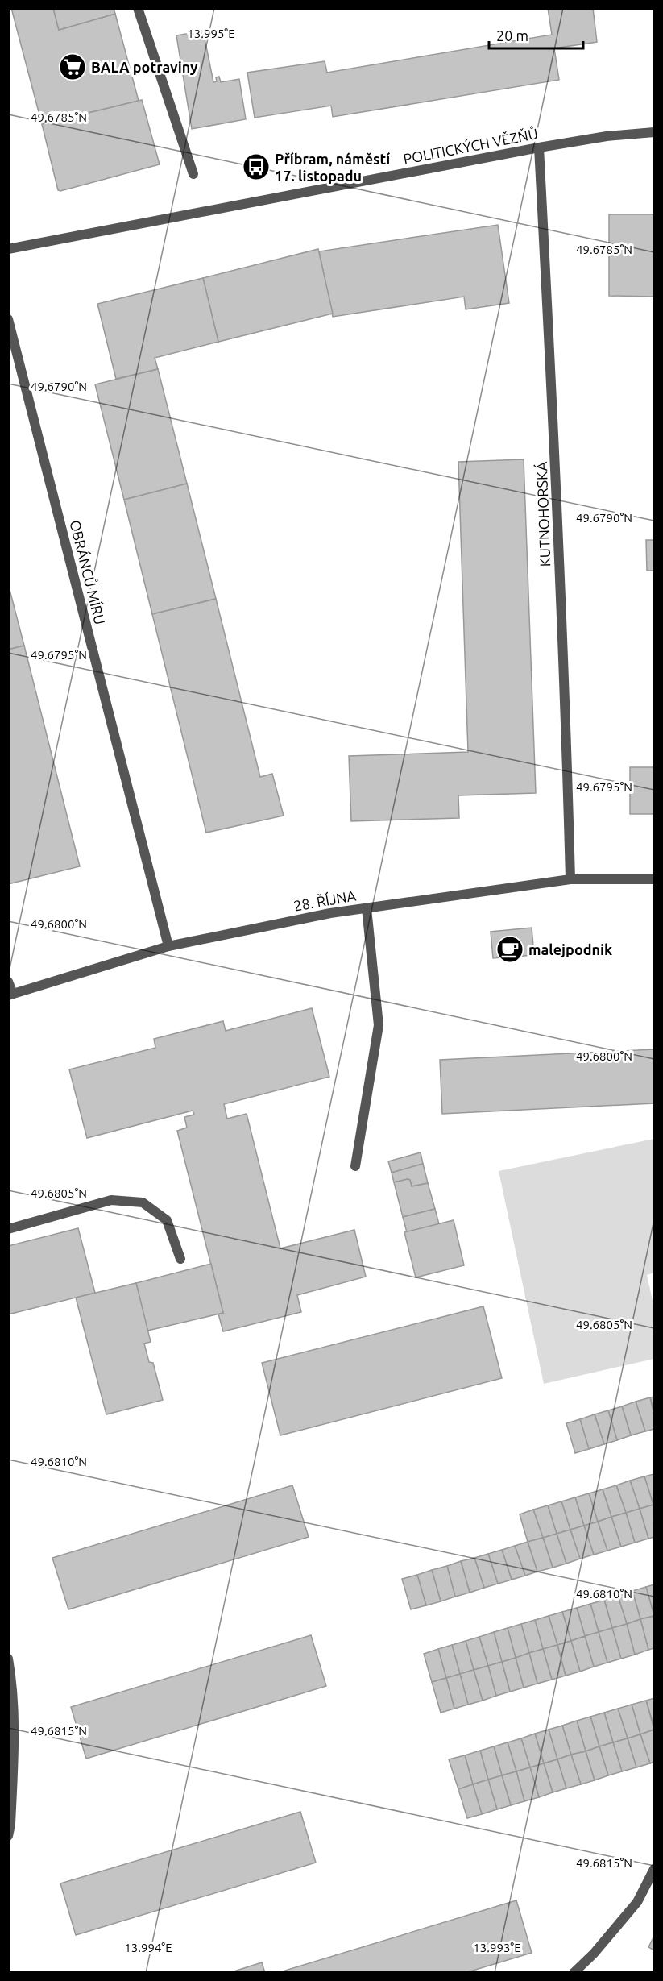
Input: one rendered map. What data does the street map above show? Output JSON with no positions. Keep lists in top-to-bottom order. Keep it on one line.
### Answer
{"streets":{"street":["POLITICKÝCH VĚZŇŮ","KUTNOHORSKÁ","OBRÁNCŮ MÍRU","28. ŘÍJNA"]},"crossings":[["POLITICKÝCH VĚZŇŮ","KUTNOHORSKÁ"],["KUTNOHORSKÁ","28. ŘÍJNA"],["OBRÁNCŮ MÍRU","28. ŘÍJNA"]],"places":{"supermarket":["BALA potraviny"],"bus stop":["Příbram, náměstí 17. listopadu"],"cafe":["malejpodnik"]},"scale_bar":"20 m","coordinates":["13.995°E","49.6785°N","49.6790°N","49.6795°N","49.6800°N","49.6805°N","49.6810°N","49.6815°N","13.994°E","13.993°E"]}
